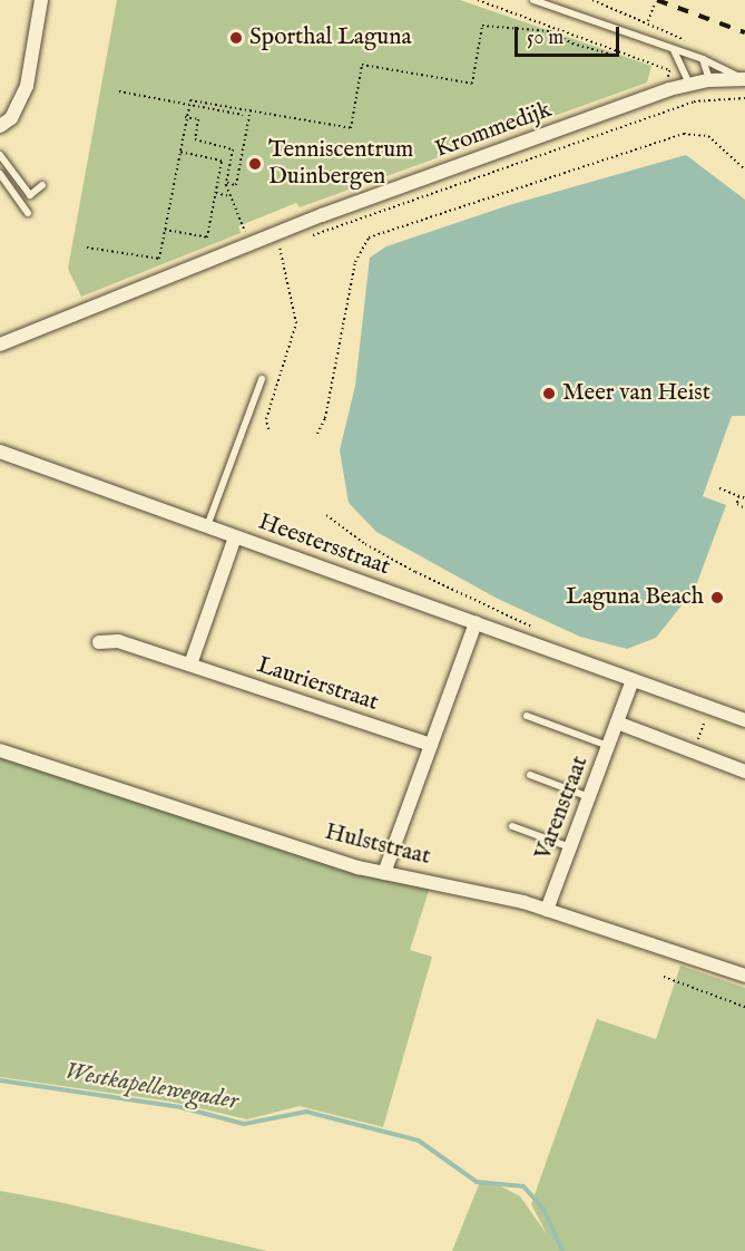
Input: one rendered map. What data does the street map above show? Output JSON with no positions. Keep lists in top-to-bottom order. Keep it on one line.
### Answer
{"streets":{"street":["Krommedijk","Heestersstraat","Laurierstraat","Varenstraat","Hulststraat"]},"crossings":[["Varenstraat","Hulststraat"]],"water":["Westkapellewegader"],"places":["Sporthal Laguna","Tenniscentrum Duinbergen","Meer van Heist","Laguna Beach"],"scale_bar":"50 m"}
